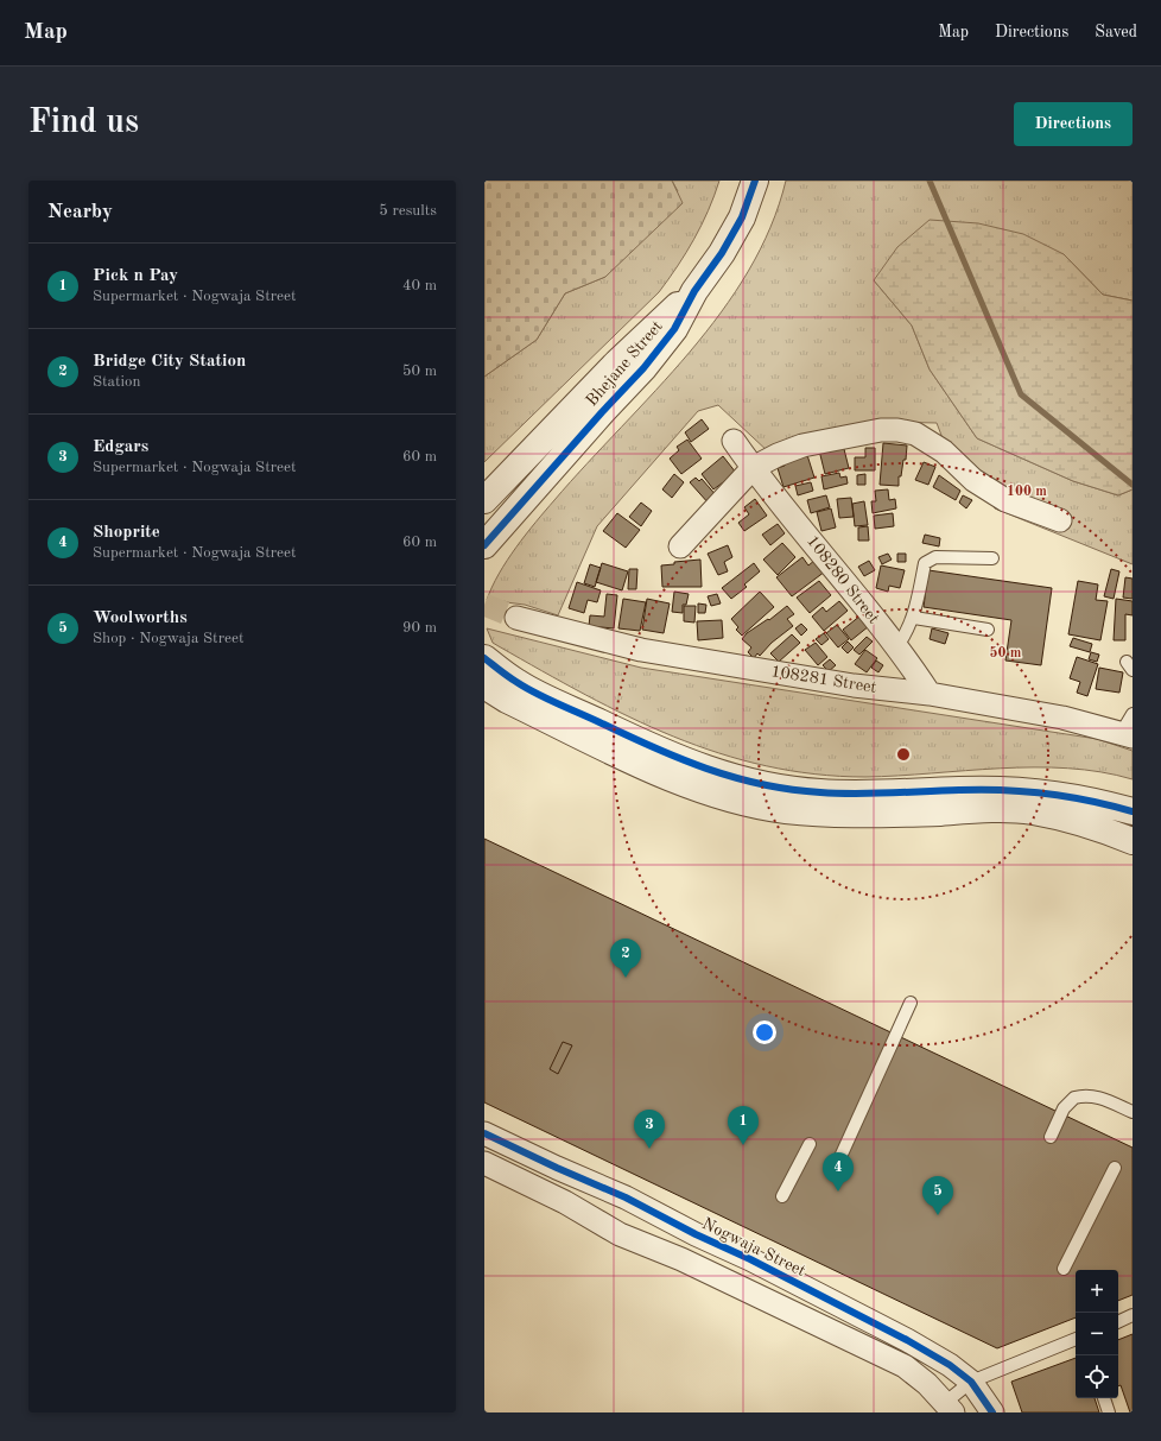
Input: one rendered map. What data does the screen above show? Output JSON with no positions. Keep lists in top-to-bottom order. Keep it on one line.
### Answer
{"streets":{"street":["Bhejane Street","108280 Street","108281 Street","Nogwaja Street"]},"crossings":[["108280 Street","108281 Street"]],"page":{"header":"Map","nav":["Map","Directions","Saved"],"buttons":"Directions","title":"Find us","heading":["Nearby","5 results"],"list":[{"mark":"1","name":"Pick n Pay","note":"Supermarket · Nogwaja Street","value":"40 m"},{"mark":"2","name":"Bridge City Station","note":"Station","value":"50 m"},{"mark":"3","name":"Edgars","note":"Supermarket · Nogwaja Street","value":"60 m"},{"mark":"4","name":"Shoprite","note":"Supermarket · Nogwaja Street","value":"60 m"},{"mark":"5","name":"Woolworths","note":"Shop · Nogwaja Street","value":"90 m"}],"pins":["2","1","3","4","5"],"map_buttons":["+","−"]},"rings":["100 m","50 m"]}
